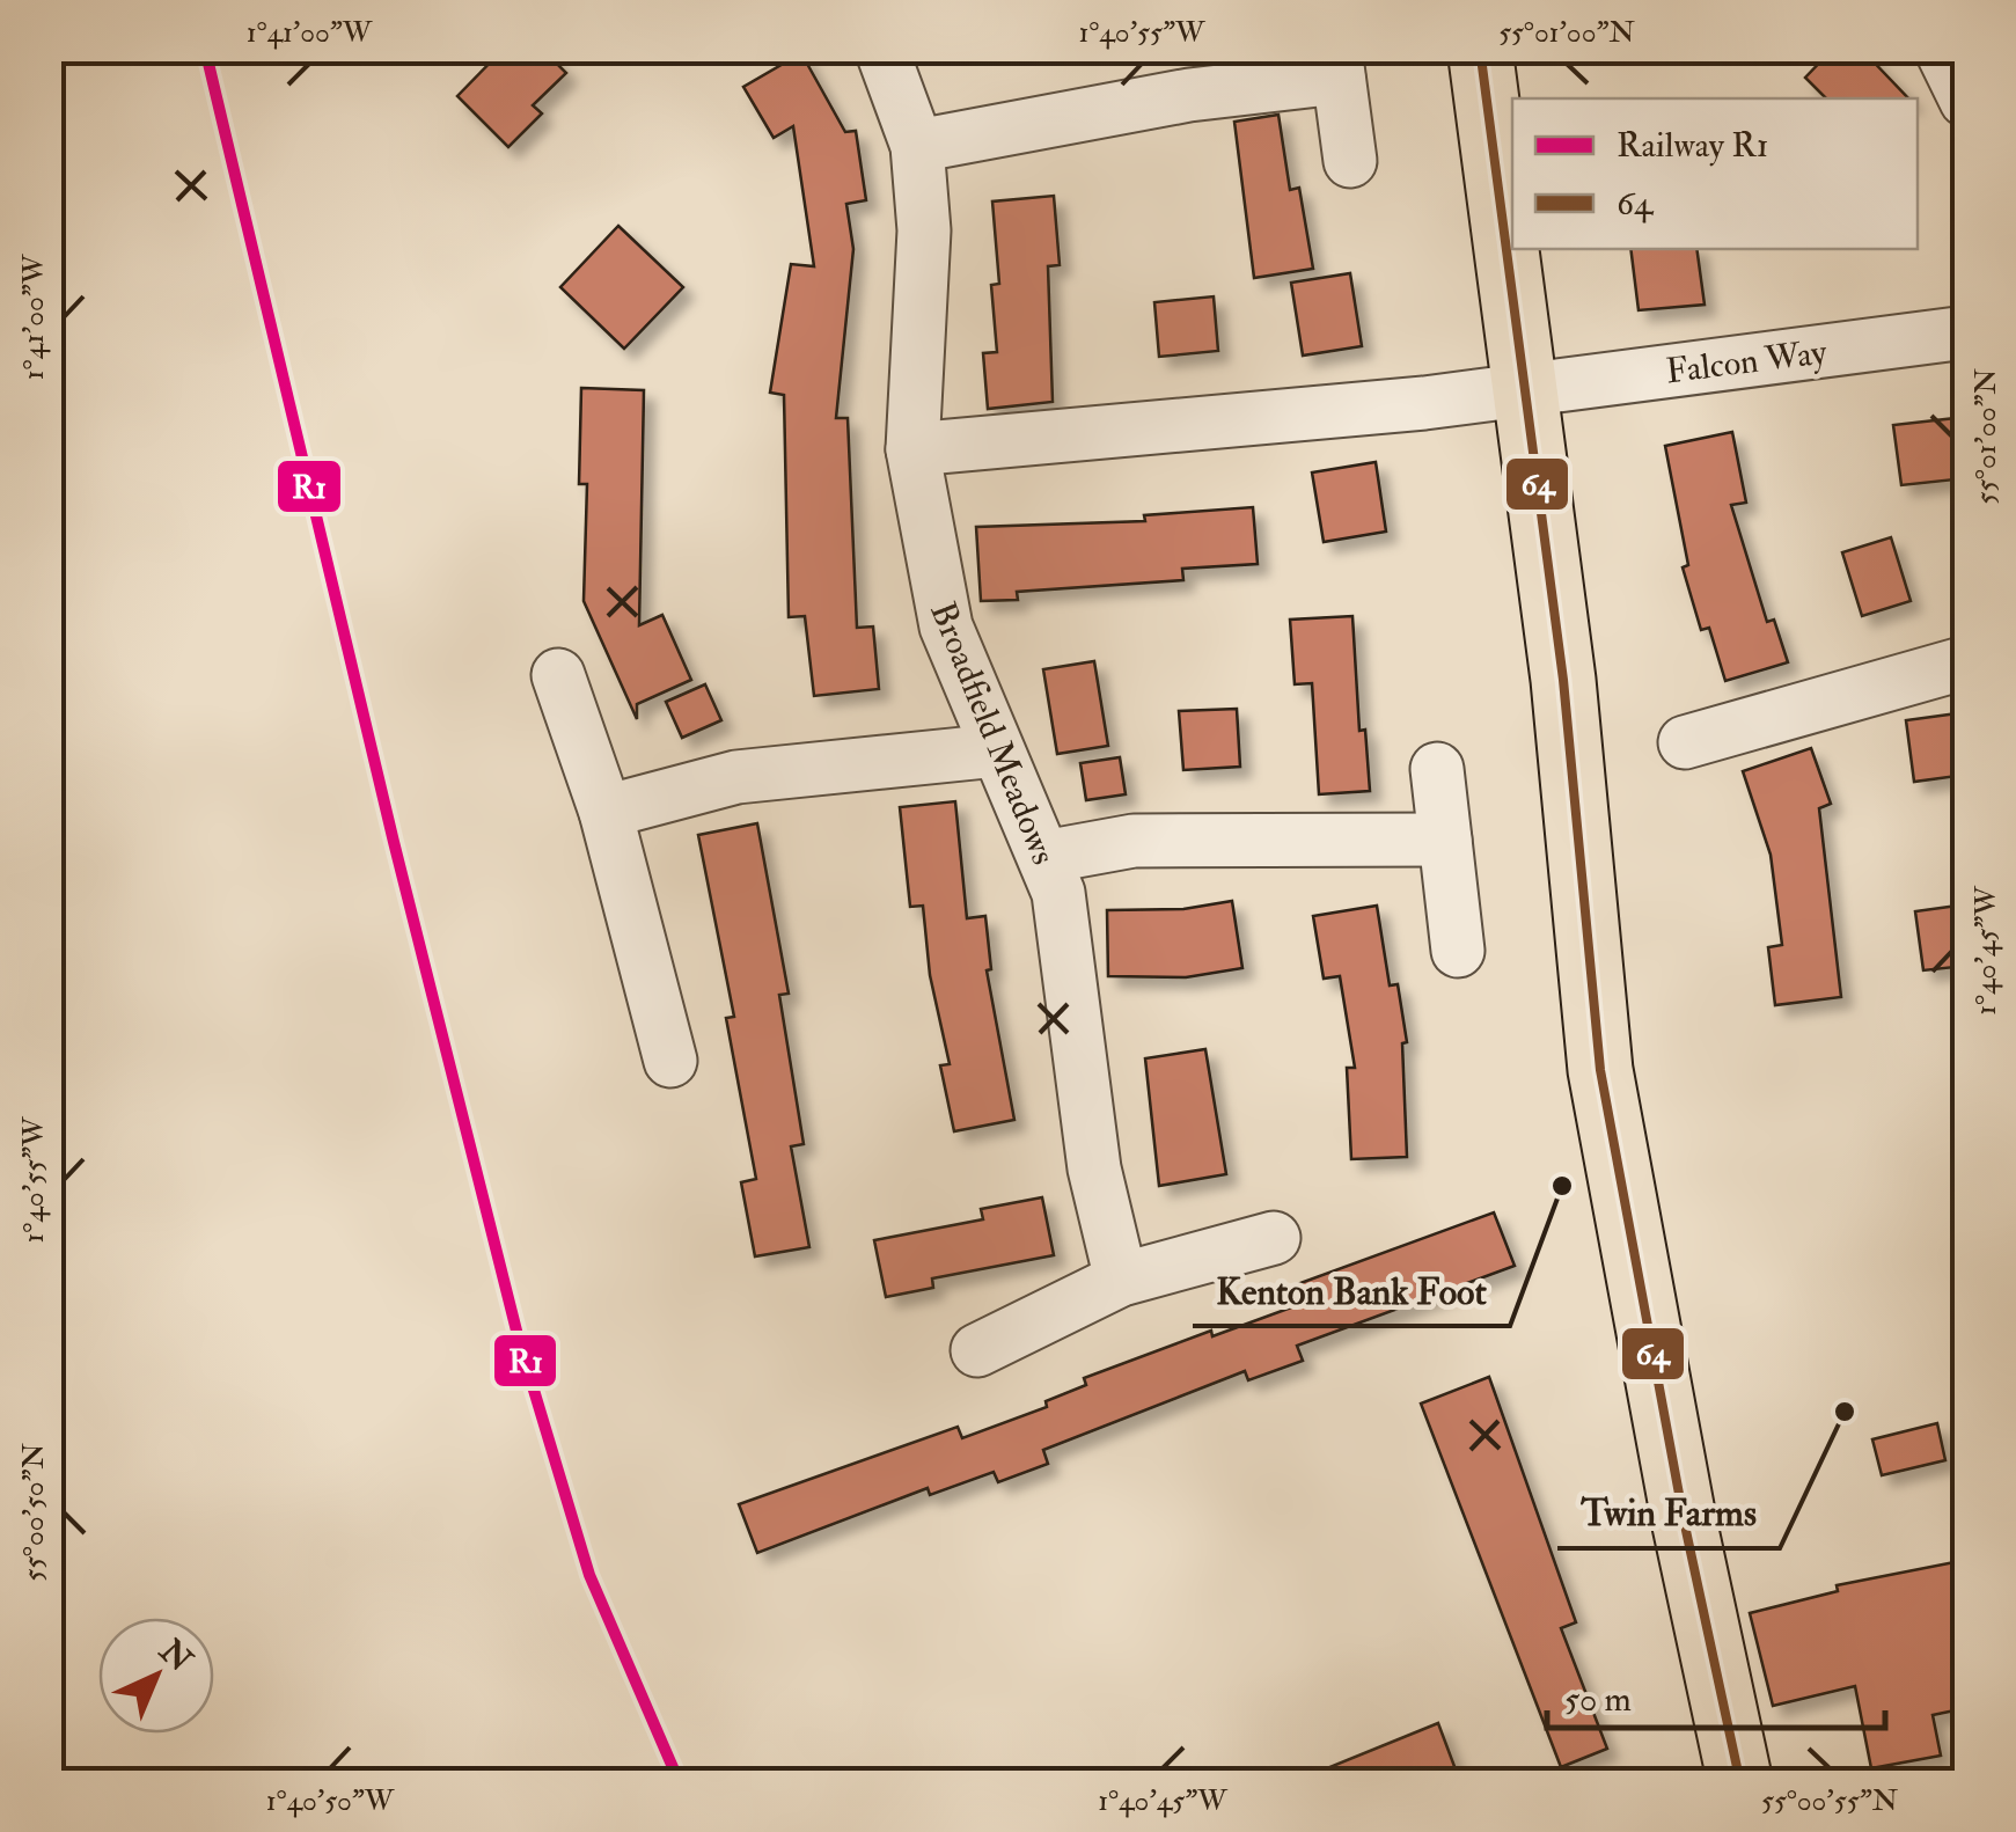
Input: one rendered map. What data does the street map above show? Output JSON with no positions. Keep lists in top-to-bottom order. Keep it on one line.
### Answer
{"streets":{"street":["Falcon Way","Broadfield Meadows"]},"crossings":[["Falcon Way","Broadfield Meadows"]],"places":["Kenton Bank Foot","Twin Farms"],"lines":["rail line R1","transit line 64"],"legend":["Railway R1","64"],"scale_bar":"50 m","north":"top right","coordinates":["1°41'00\"W","1°40'55\"W","55°01'00\"N","1°40'45\"W","55°00'50\"N","1°40'50\"W","55°00'55\"N"]}
